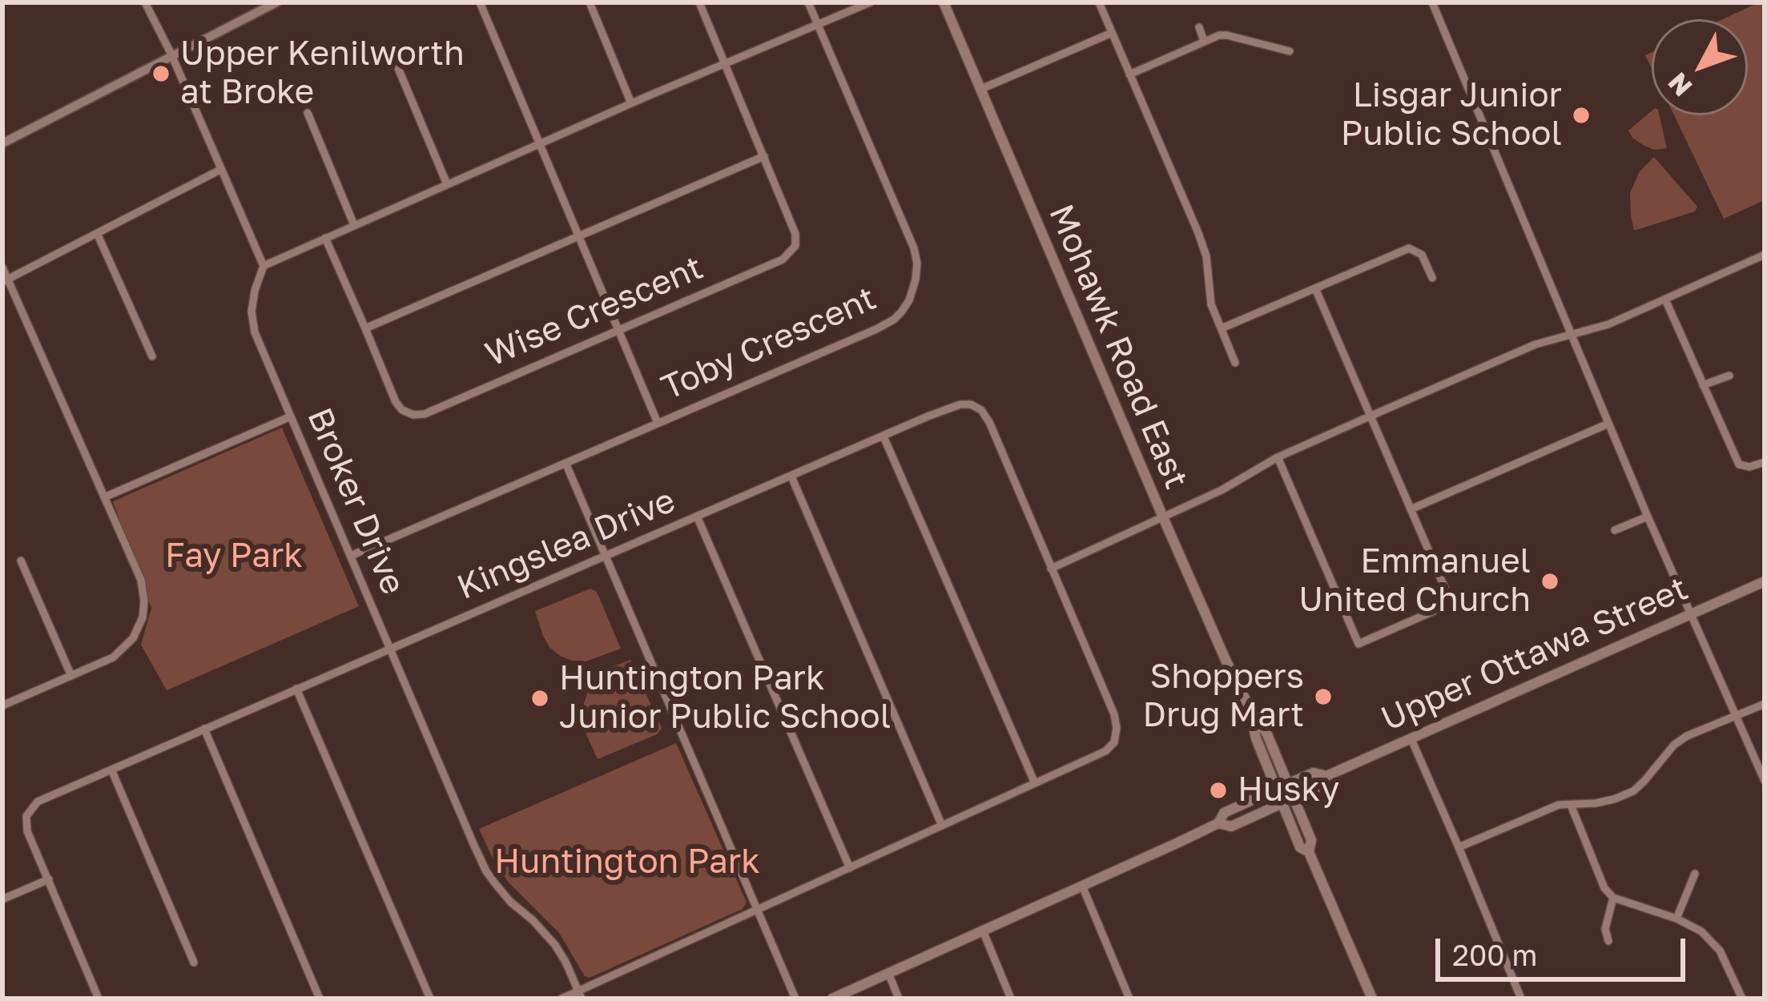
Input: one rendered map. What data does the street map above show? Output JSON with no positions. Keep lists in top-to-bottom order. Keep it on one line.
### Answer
{"streets":{"main road":["Mohawk Road East","Upper Ottawa Street"],"street":["Wise Crescent","Toby Crescent","Broker Drive","Kingslea Drive"]},"crossings":[["Toby Crescent","Broker Drive"],["Mohawk Road East","Upper Ottawa Street"],["Broker Drive","Kingslea Drive"]],"parks":["Fay Park","Huntington Park"],"places":["Upper Kenilworth at Broke","Lisgar Junior Public School","Emmanuel United Church","Shoppers Drug Mart","Huntington Park Junior Public School","Husky"],"scale_bar":"200 m","north":"bottom left"}
